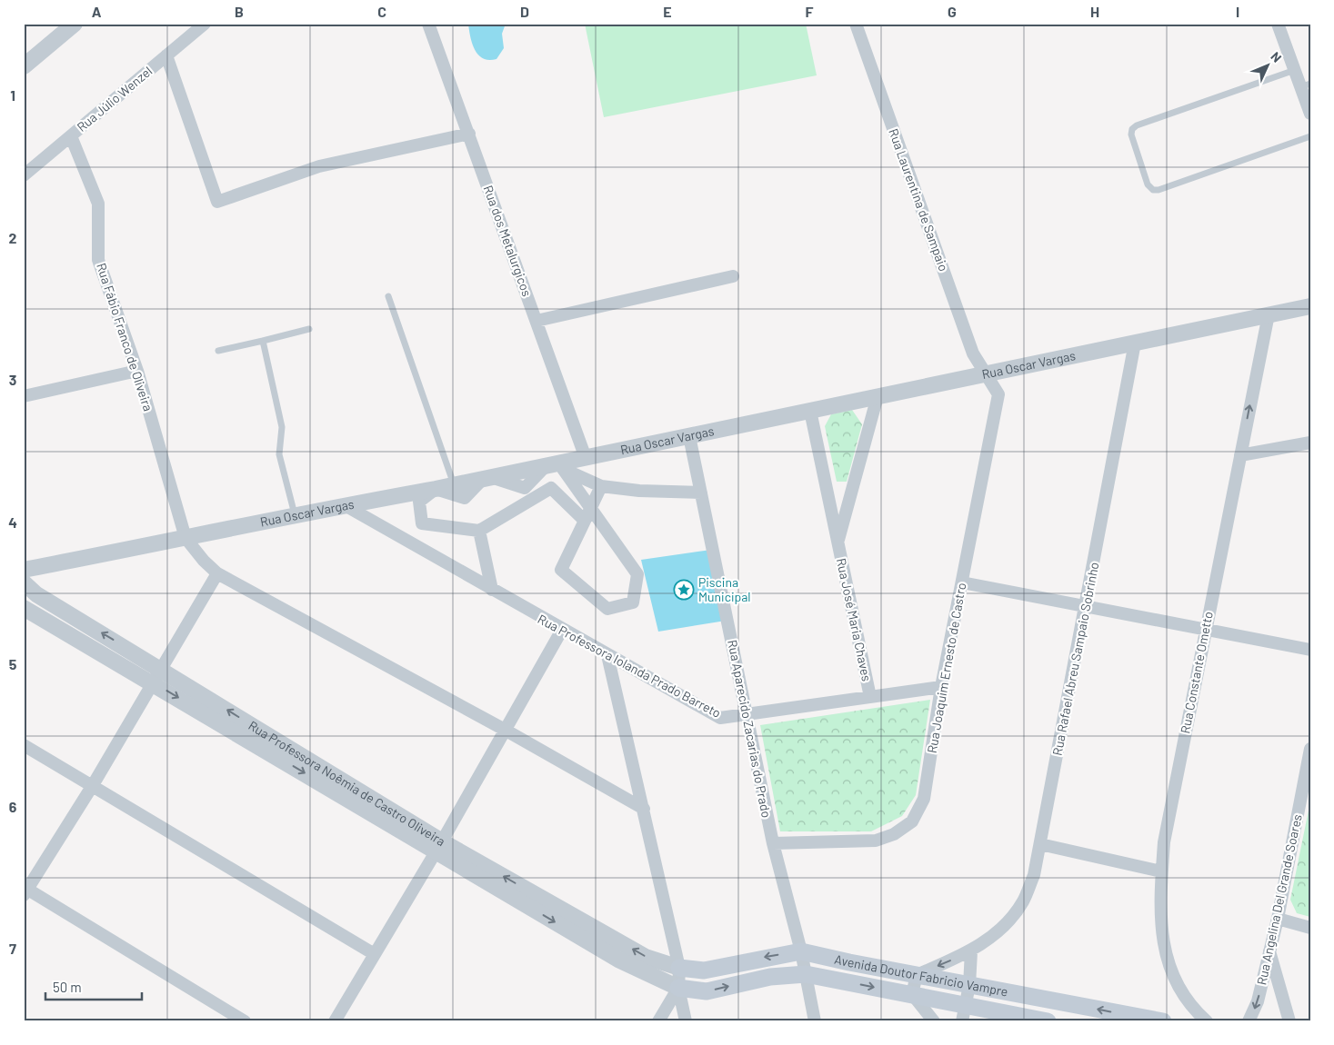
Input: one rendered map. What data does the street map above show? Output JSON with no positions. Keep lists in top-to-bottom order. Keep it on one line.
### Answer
{"streets":{"main road":["Avenida Doutor Fabricio Vampre"],"street":["Rua Júlio Wenzel","Rua Laurentina de Sampaio","Rua dos Metalurgicos","Rua Fábio Franco de Oliveira","Rua Oscar Vargas","Rua José Maria Chaves","Rua Rafael Abreu Sampaio Sobrinho","Rua Professora Iolanda Prado Barreto","Rua Joaquim Ernesto de Castro","Rua Constante Ometto","Rua Aparecido Zacarias do Prado","Rua Professora Noêmia de Castro Oliveira","Rua Angelina Del Grande Soares"]},"crossings":[["Rua Júlio Wenzel","Rua Fábio Franco de Oliveira"],["Rua Laurentina de Sampaio","Rua Oscar Vargas"],["Rua Laurentina de Sampaio","Rua Joaquim Ernesto de Castro"],["Rua dos Metalurgicos","Rua Oscar Vargas"],["Rua Fábio Franco de Oliveira","Rua Oscar Vargas"],["Rua Oscar Vargas","Rua José Maria Chaves"],["Rua Oscar Vargas","Rua Rafael Abreu Sampaio Sobrinho"],["Rua Oscar Vargas","Rua Professora Iolanda Prado Barreto"],["Rua Oscar Vargas","Rua Joaquim Ernesto de Castro"],["Rua Oscar Vargas","Rua Constante Ometto"],["Rua Oscar Vargas","Rua Aparecido Zacarias do Prado"],["Rua José Maria Chaves","Rua Professora Iolanda Prado Barreto"],["Rua Rafael Abreu Sampaio Sobrinho","Avenida Doutor Fabricio Vampre"],["Rua Professora Iolanda Prado Barreto","Rua Joaquim Ernesto de Castro"],["Rua Professora Iolanda Prado Barreto","Rua Aparecido Zacarias do Prado"],["Rua Joaquim Ernesto de Castro","Rua Aparecido Zacarias do Prado"],["Rua Aparecido Zacarias do Prado","Avenida Doutor Fabricio Vampre"],["Rua Professora Noêmia de Castro Oliveira","Avenida Doutor Fabricio Vampre"]],"places":{"place":["Piscina Municipal"]},"scale_bar":"50 m","north":"top right","grid":{"columns":["A","B","C","D","E","F","G","H","I"],"rows":["1","2","3","4","5","6","7"]}}
